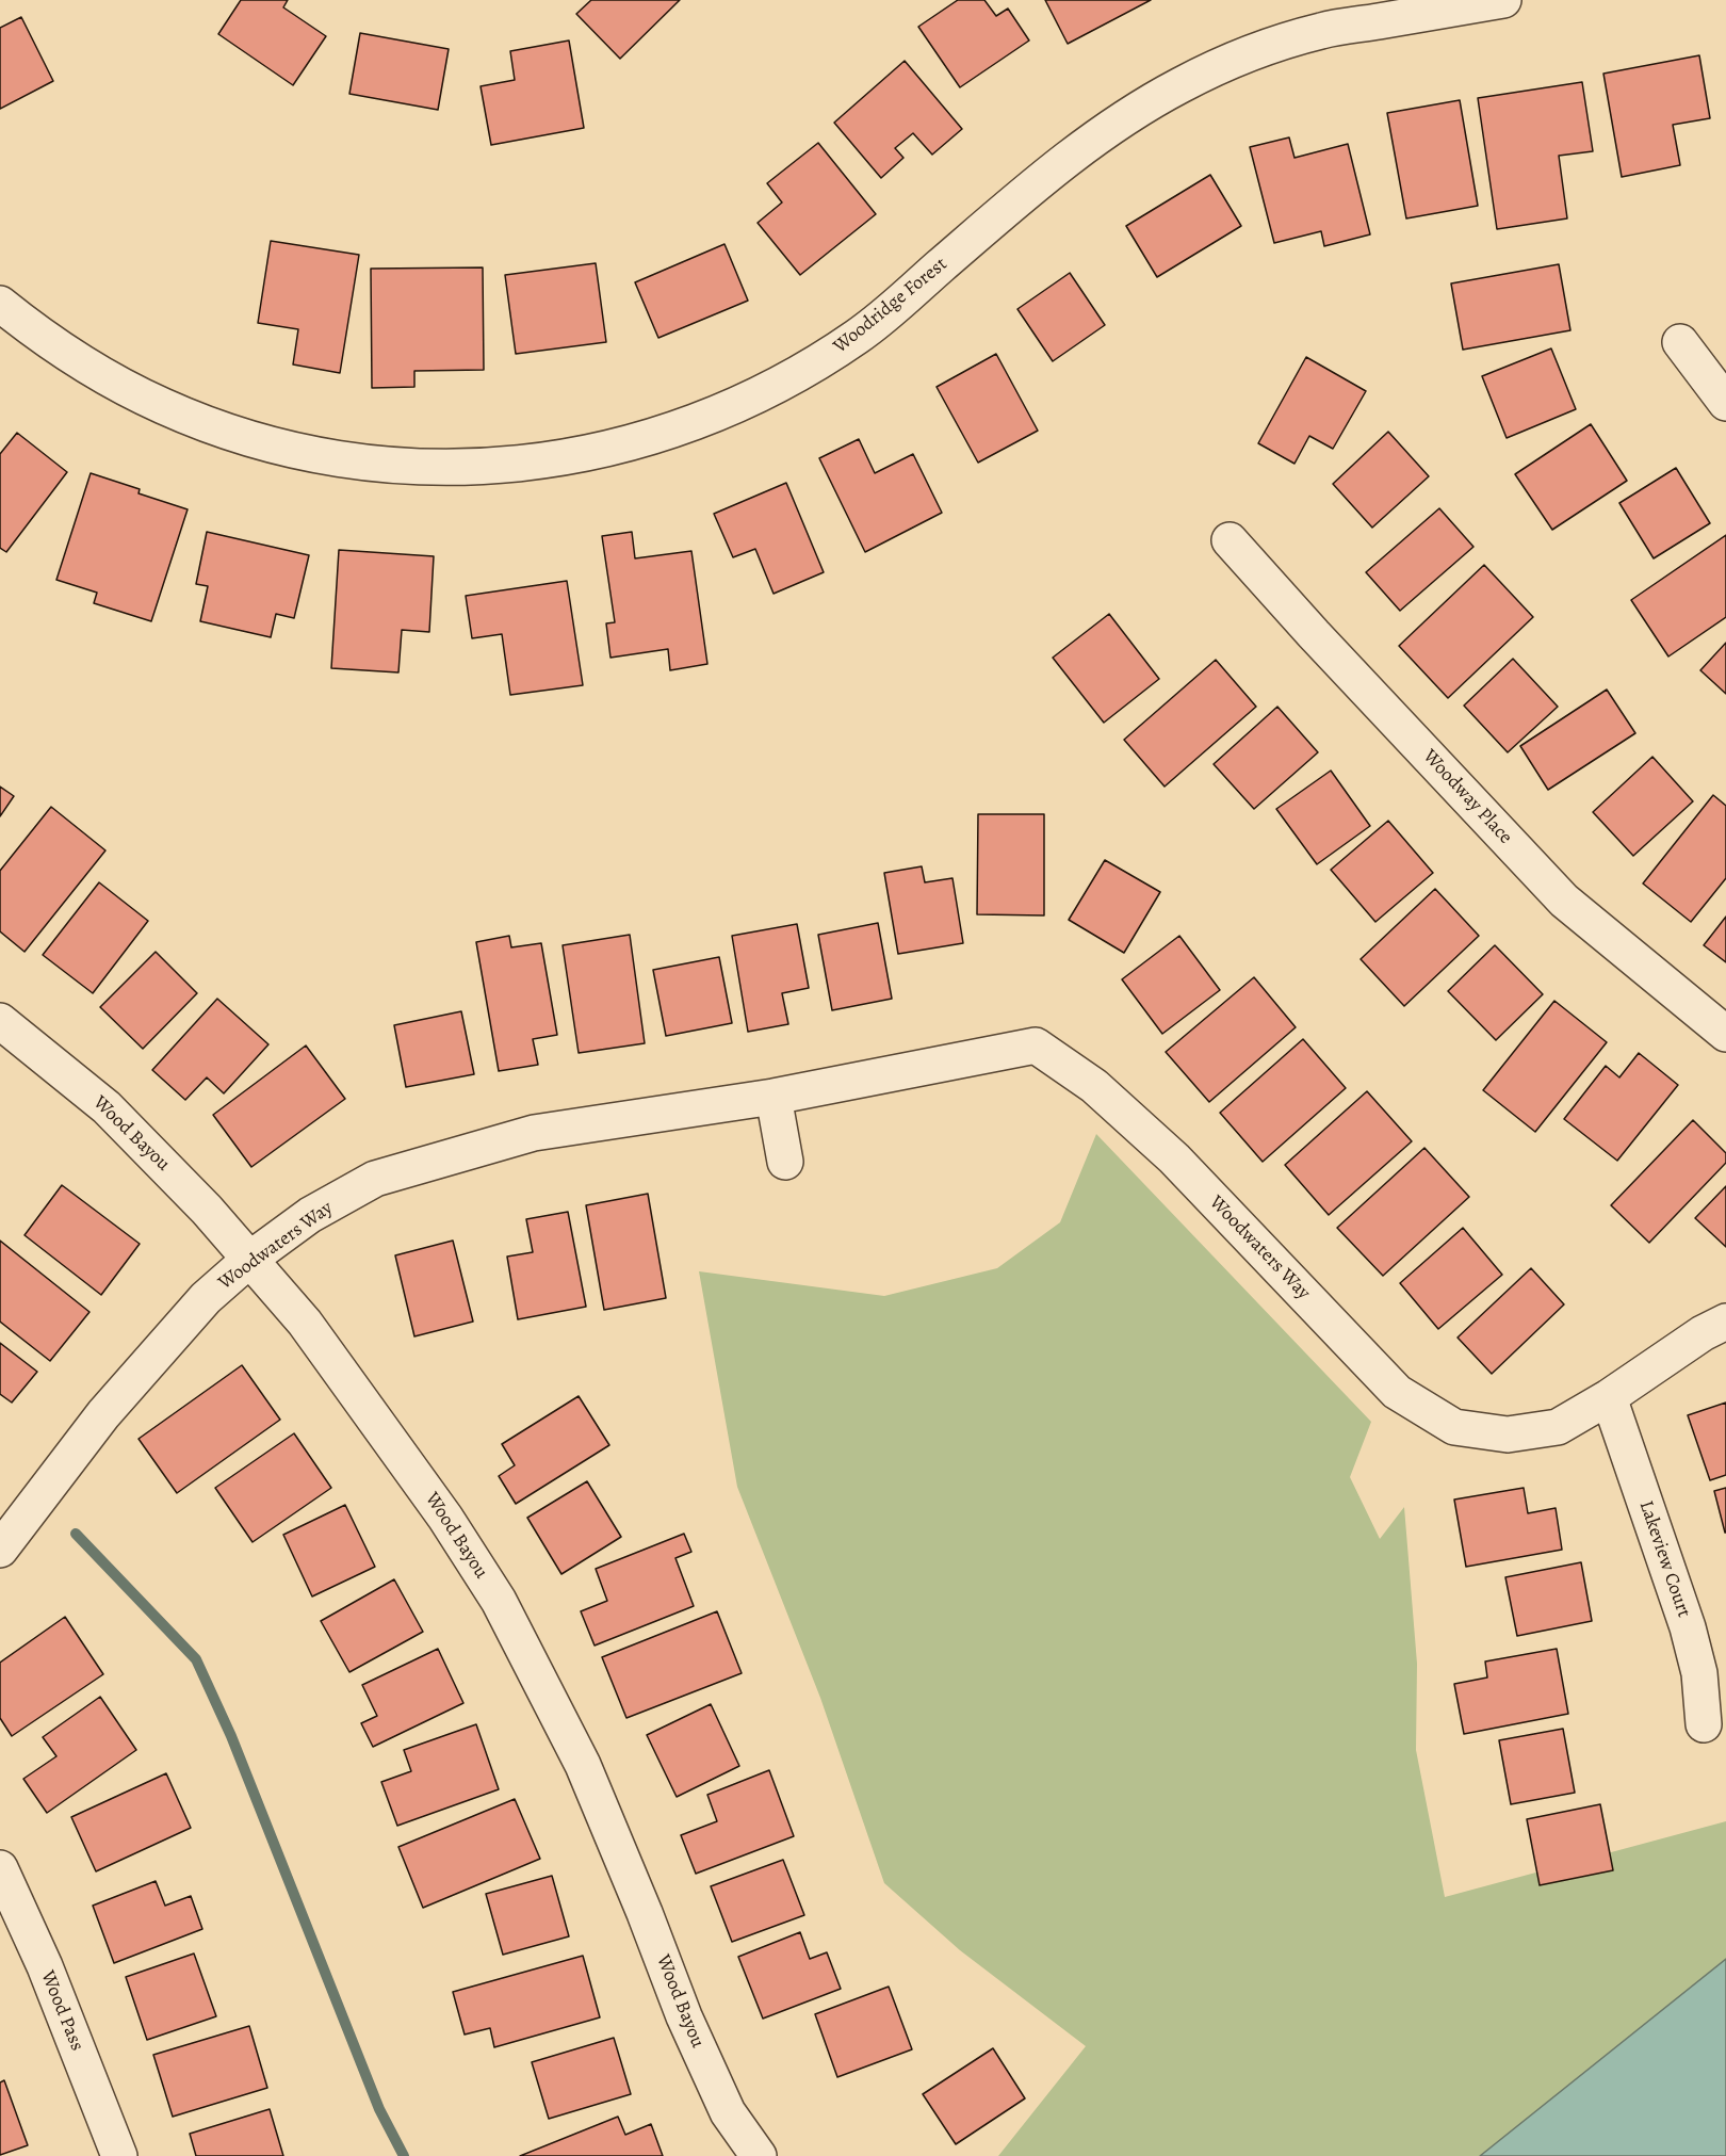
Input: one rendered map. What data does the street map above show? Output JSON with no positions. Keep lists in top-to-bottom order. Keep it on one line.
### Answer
{"streets":{"street":["Woodridge Forest","Woodway Place","Wood Bayou","Woodwaters Way","Lakeview Court","Wood Pass"]},"crossings":[["Wood Bayou","Woodwaters Way"],["Woodwaters Way","Lakeview Court"]]}
